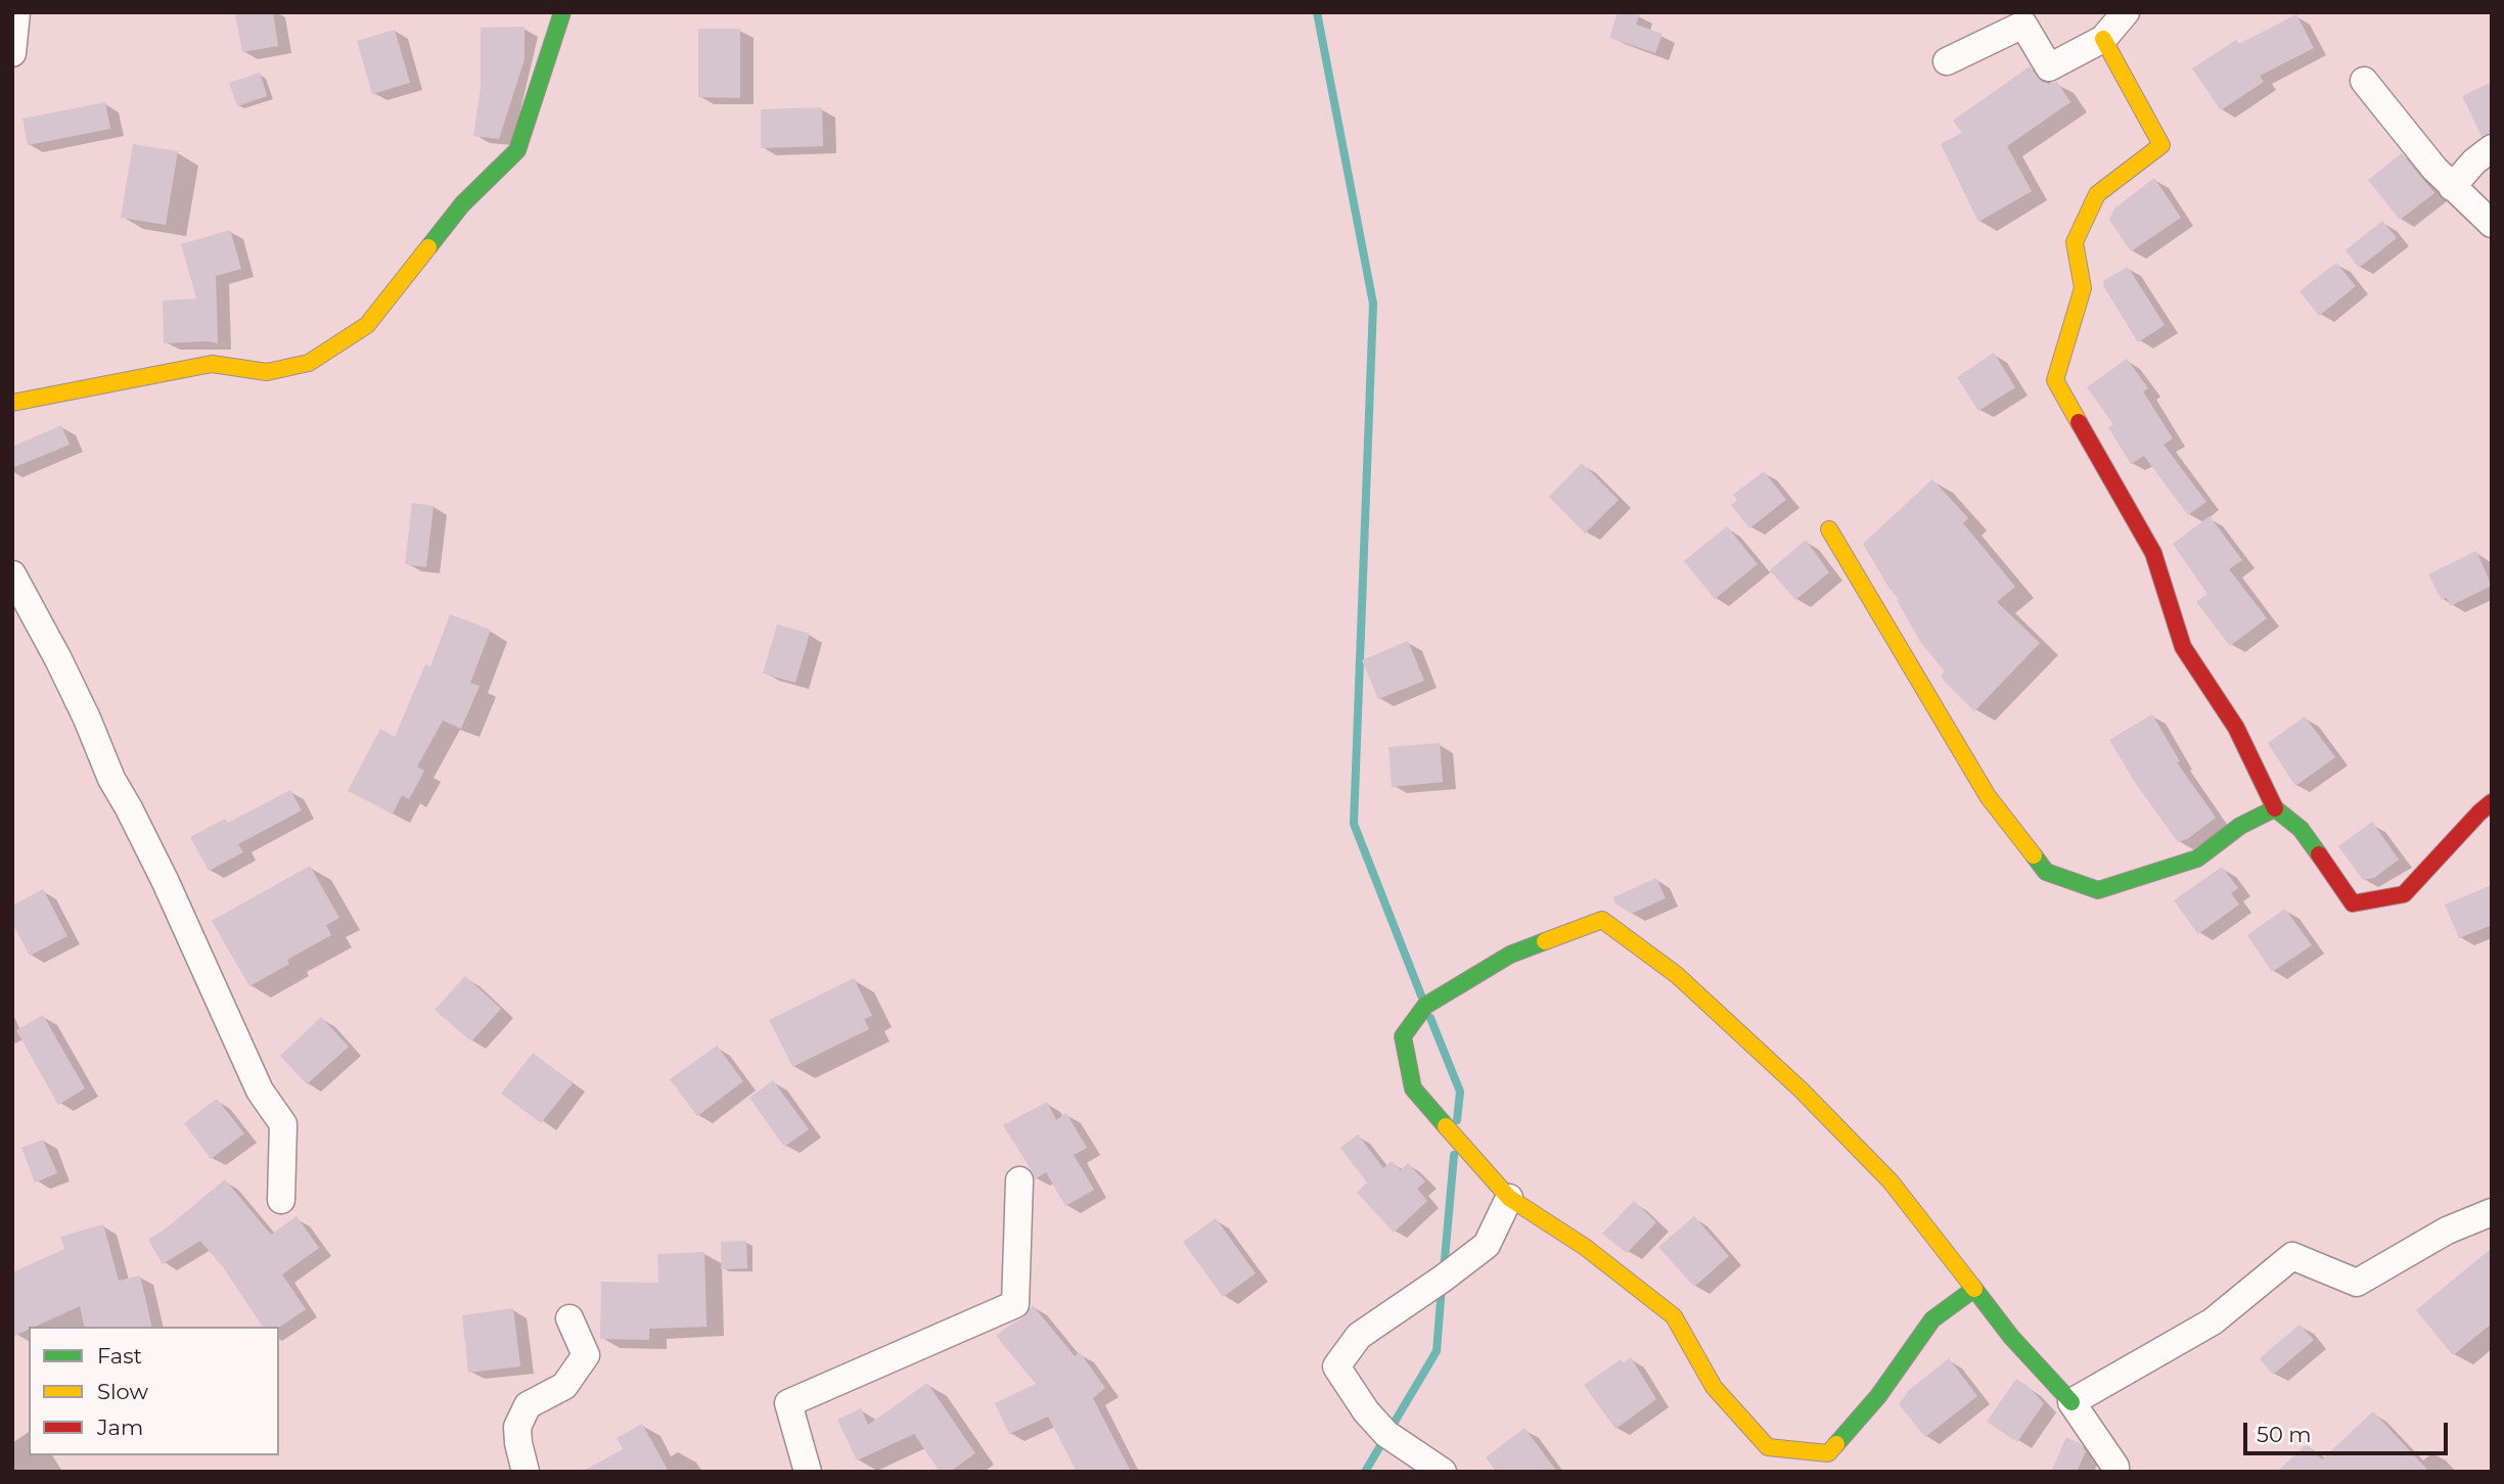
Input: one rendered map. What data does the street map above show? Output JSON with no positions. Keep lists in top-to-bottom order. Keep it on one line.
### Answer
{"legend":["Fast","Slow","Jam"],"scale_bar":"50 m"}
